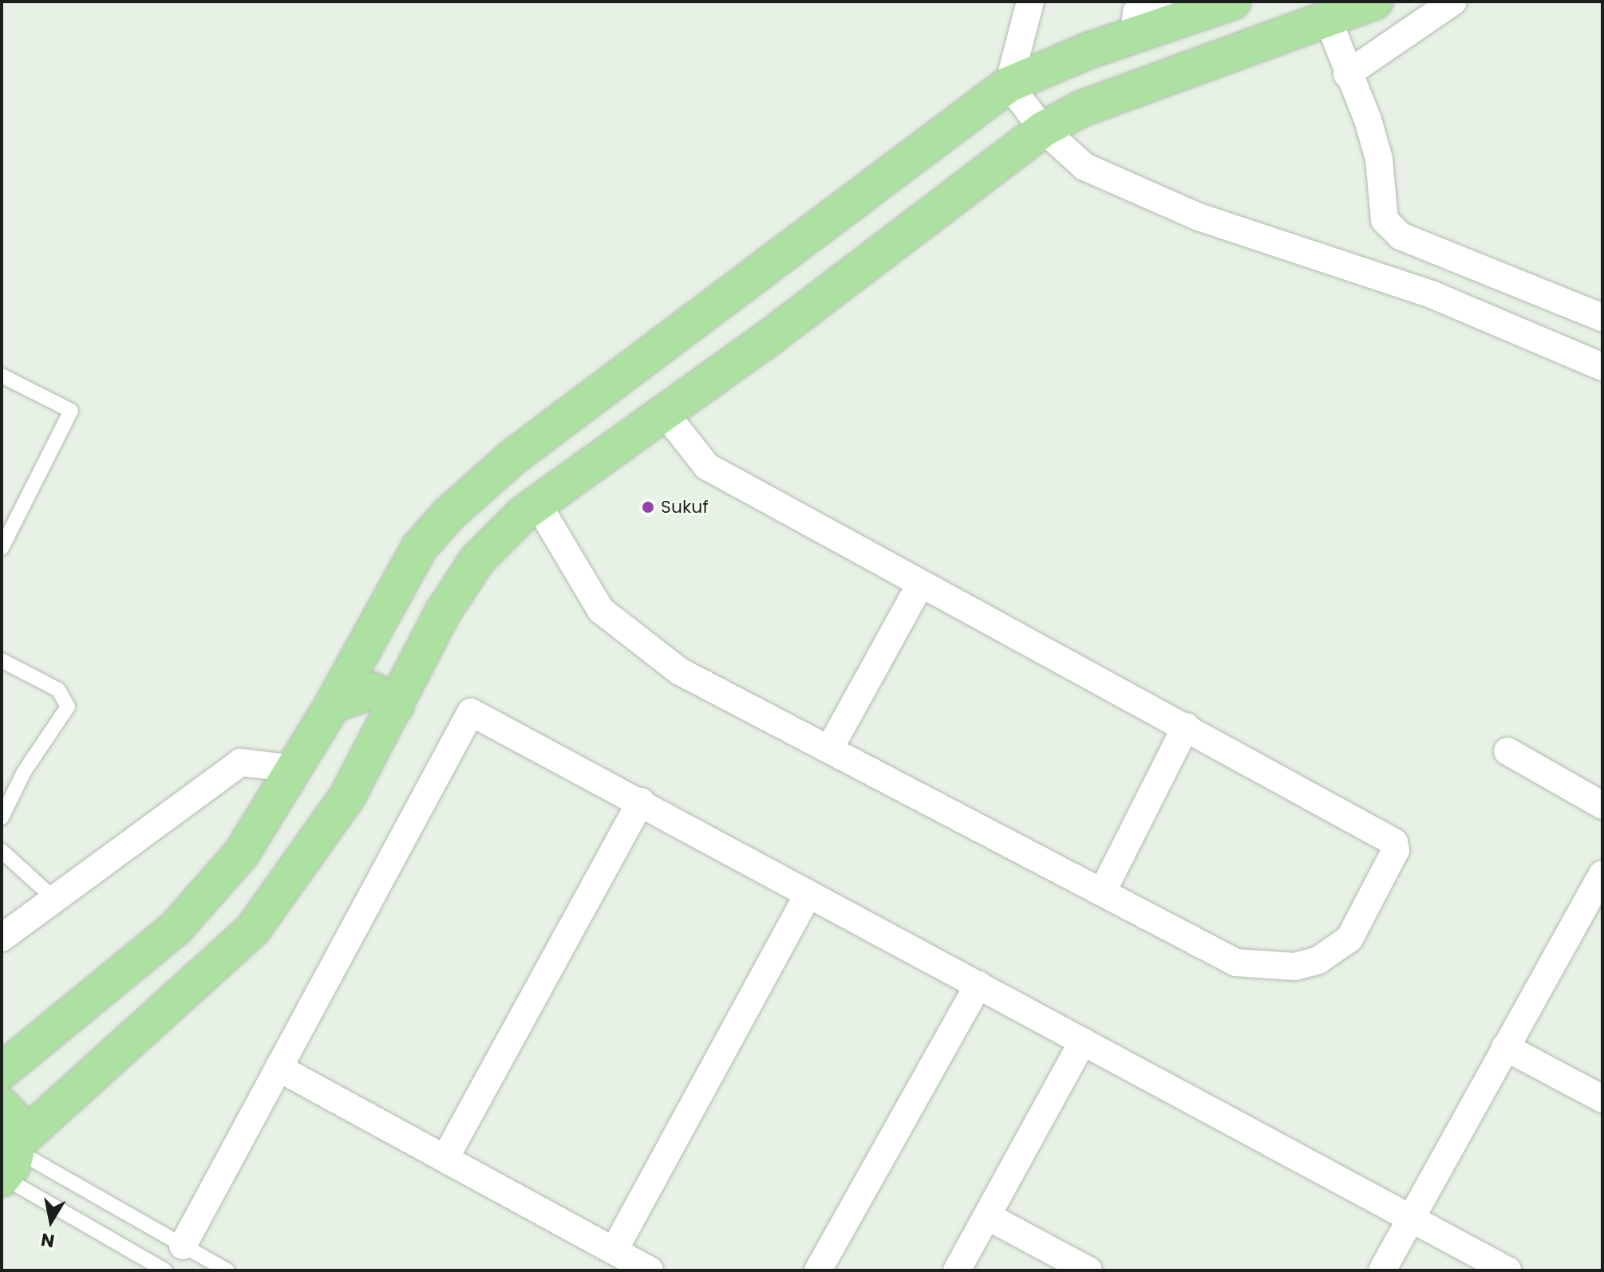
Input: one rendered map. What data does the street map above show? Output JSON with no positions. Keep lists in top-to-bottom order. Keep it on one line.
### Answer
{"places":["Sukuf"],"north":"bottom"}
